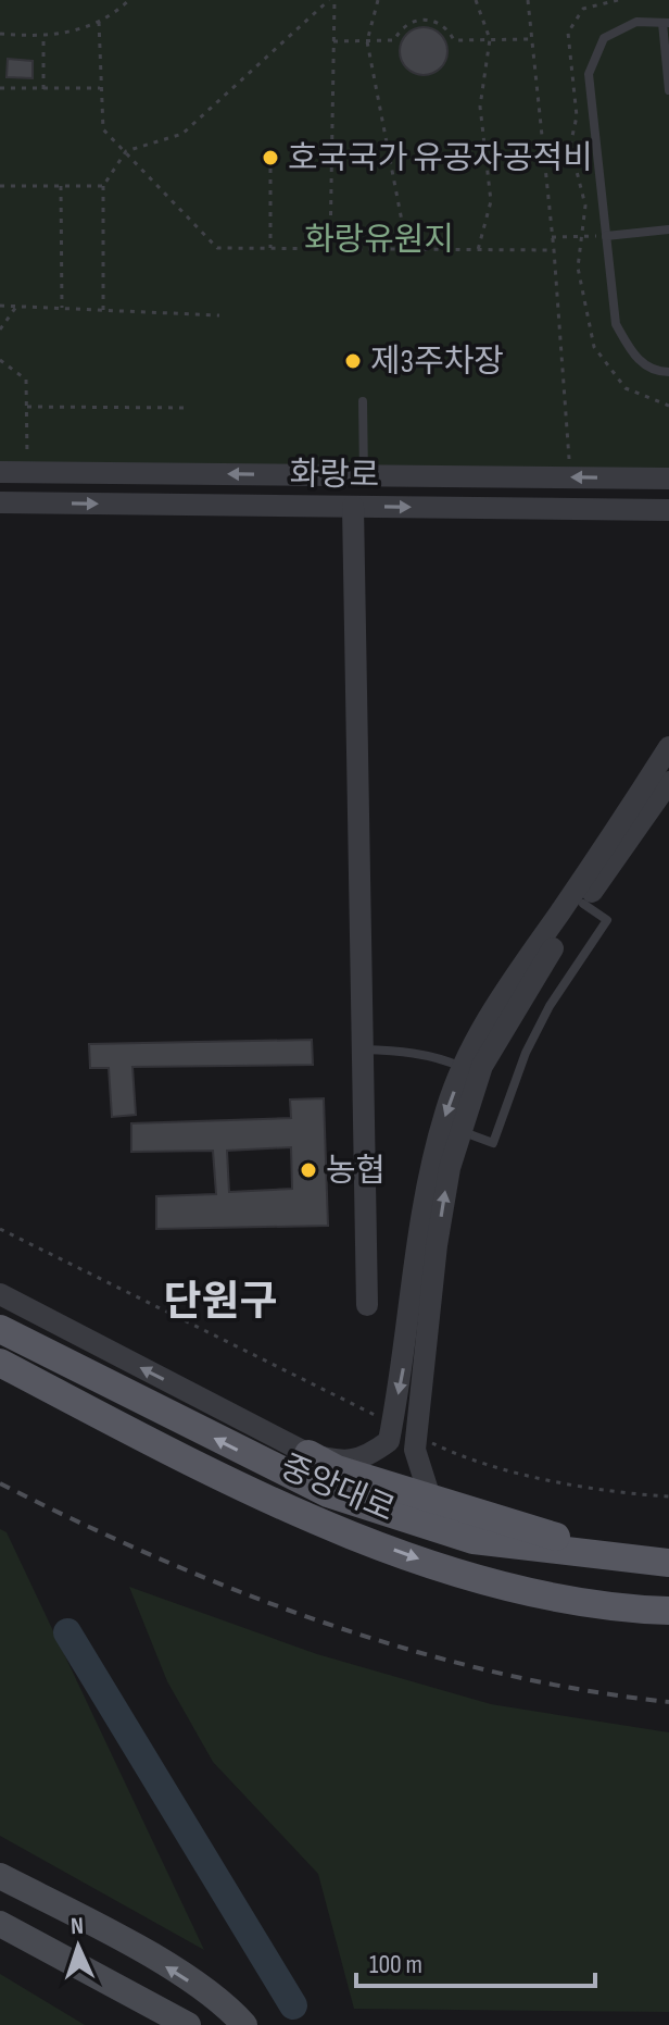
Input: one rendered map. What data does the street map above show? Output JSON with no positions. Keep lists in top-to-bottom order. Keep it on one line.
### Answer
{"streets":{"main road":["중앙대로"],"street":["화랑로"]},"districts":["단원구"],"parks":["화랑유원지"],"places":["호국국가 유공자공적비","제3주차장","농협"],"scale_bar":"100 m","north":"top"}
